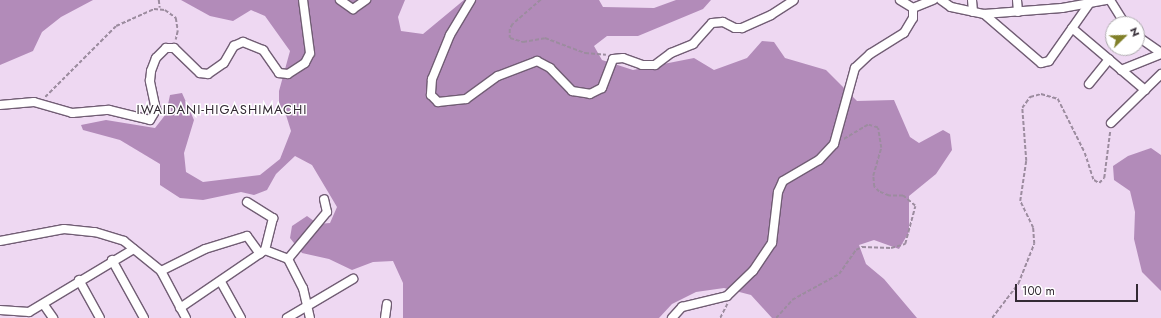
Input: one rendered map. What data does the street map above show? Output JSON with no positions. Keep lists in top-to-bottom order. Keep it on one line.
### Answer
{"districts":["IWAIDANI-HIGASHIMACHI"],"scale_bar":"100 m","north":"top right"}
